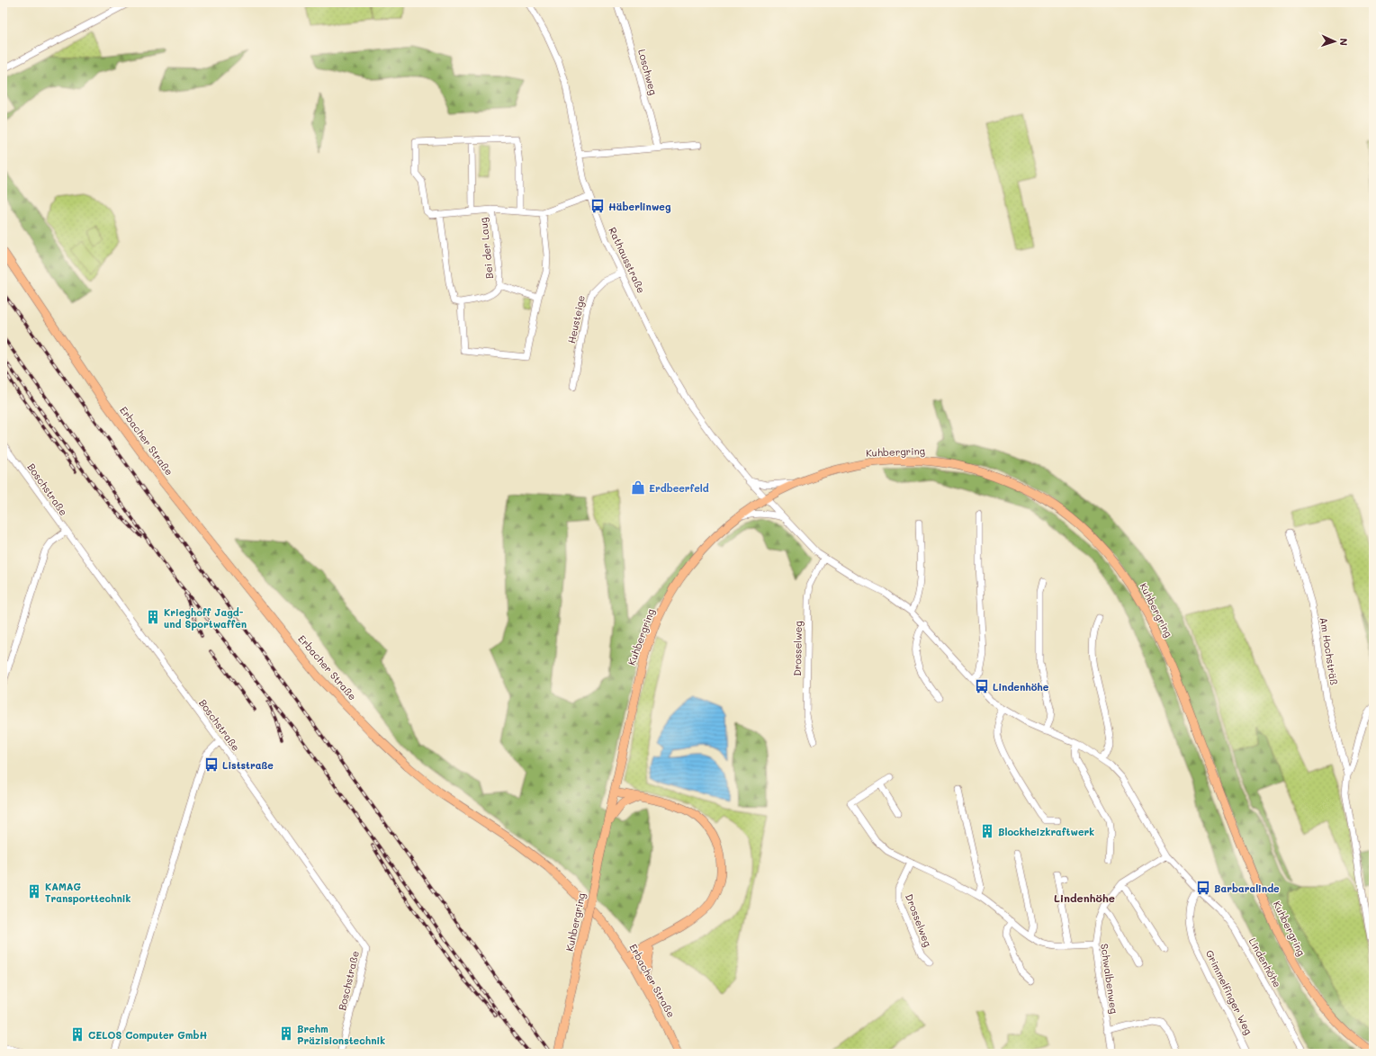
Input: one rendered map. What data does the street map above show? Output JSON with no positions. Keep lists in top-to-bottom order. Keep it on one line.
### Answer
{"streets":{"main road":["Erbacher Straße","Kuhbergring"],"street":["Loschweg","Bei der Laug","Rathausstraße","Heusteige","Boschstraße","Drosselweg","Am Hochsträß","Lindenhöhe","Schwalbenweg","Grimmelfinger Weg"]},"crossings":[["Bei der Laug","Rathausstraße"],["Rathausstraße","Heusteige"],["Rathausstraße","Kuhbergring"],["Drosselweg","Lindenhöhe"],["Lindenhöhe","Schwalbenweg"],["Lindenhöhe","Grimmelfinger Weg"]],"districts":["Lindenhöhe"],"places":{"bus stop":["Häberlinweg","Lindenhöhe","Liststraße","Barbaralinde"],"shop":["Erdbeerfeld"],"building":["Krieghoff Jagd- und Sportwaffen","Blockheizkraftwerk","KAMAG Transporttechnik","Brehm Präzisionstechnik","CELOS Computer GmbH"]},"north":"right"}
